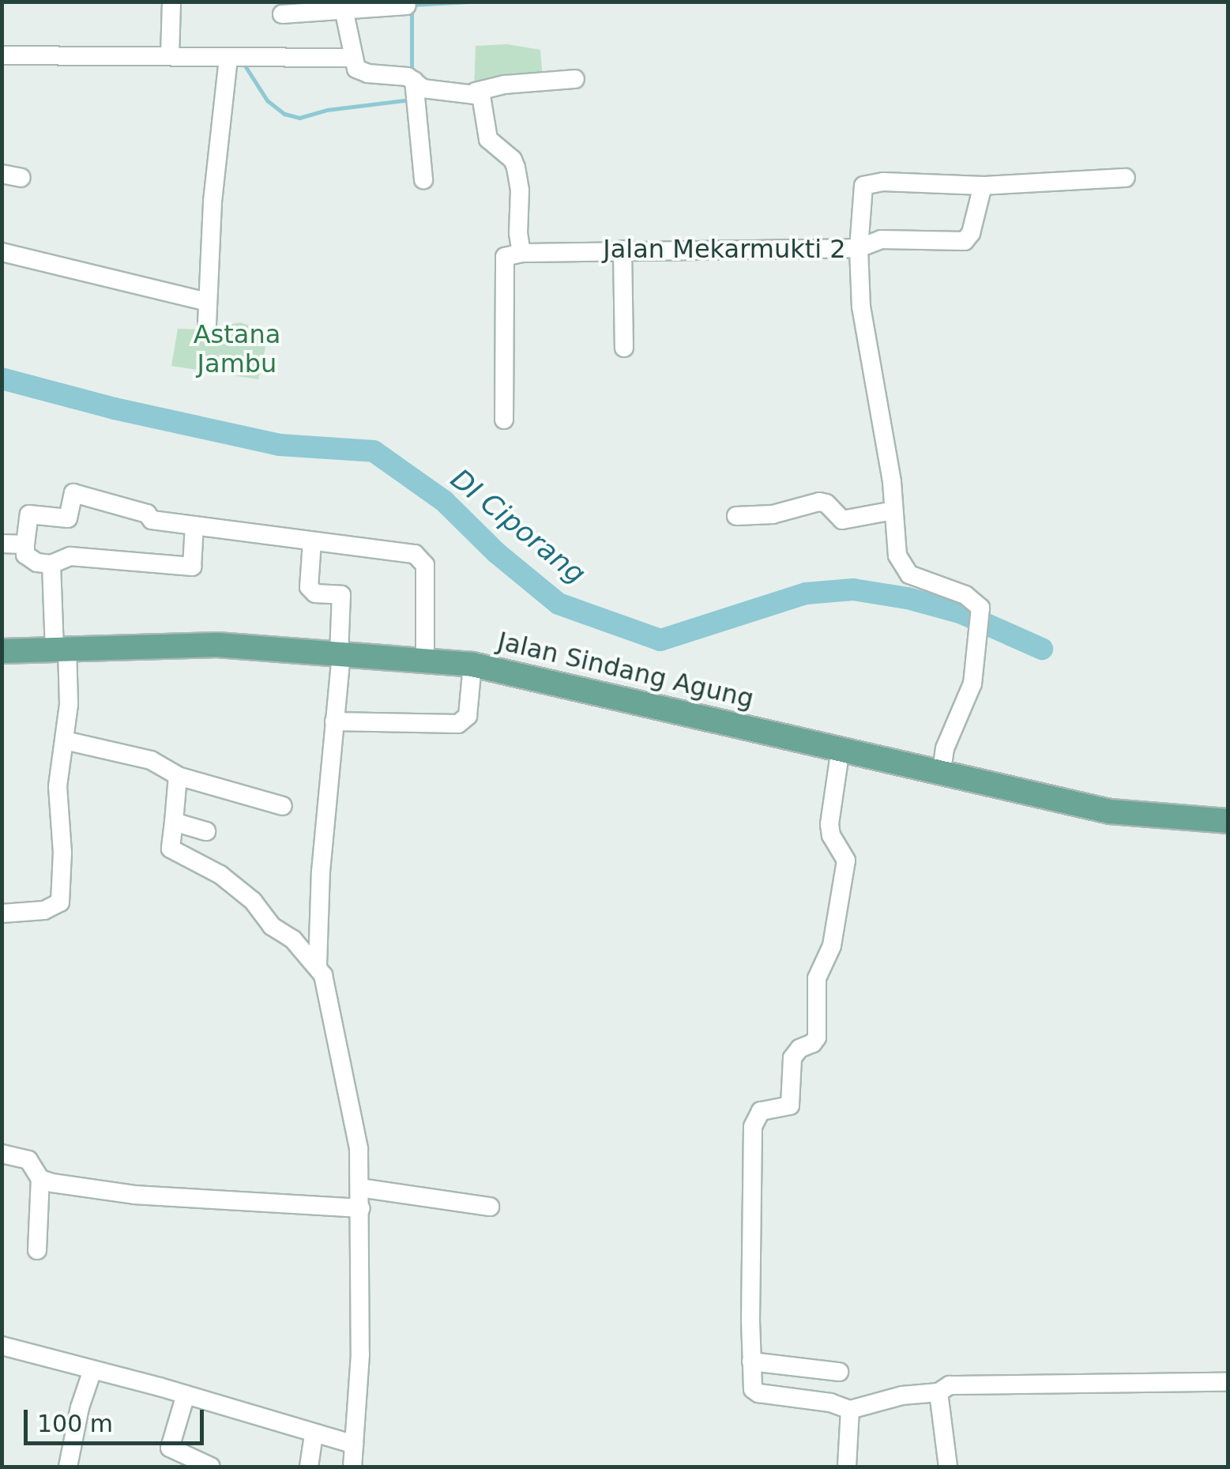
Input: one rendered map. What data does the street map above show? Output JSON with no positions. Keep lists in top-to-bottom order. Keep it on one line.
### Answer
{"streets":{"main road":["Jalan Sindang Agung"],"street":["Jalan Mekarmukti 2"]},"crossings":[["Jalan Mekarmukti 2","Jalan Sindang Agung"]],"water":["DI Ciporang"],"parks":["Astana Jambu"],"scale_bar":"100 m"}
